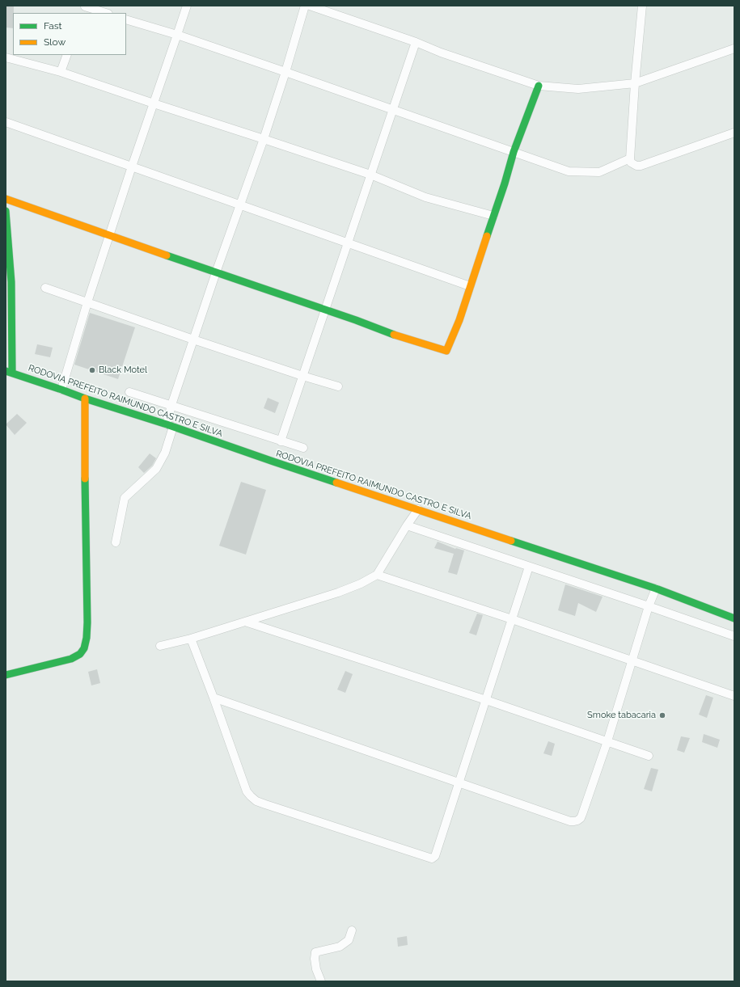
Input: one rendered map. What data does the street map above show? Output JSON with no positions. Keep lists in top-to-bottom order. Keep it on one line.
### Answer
{"streets":{"street":["RODOVIA PREFEITO RAIMUNDO CASTRO E SILVA"]},"places":["Black Motel","Smoke tabacaria"],"legend":["Fast","Slow"]}
